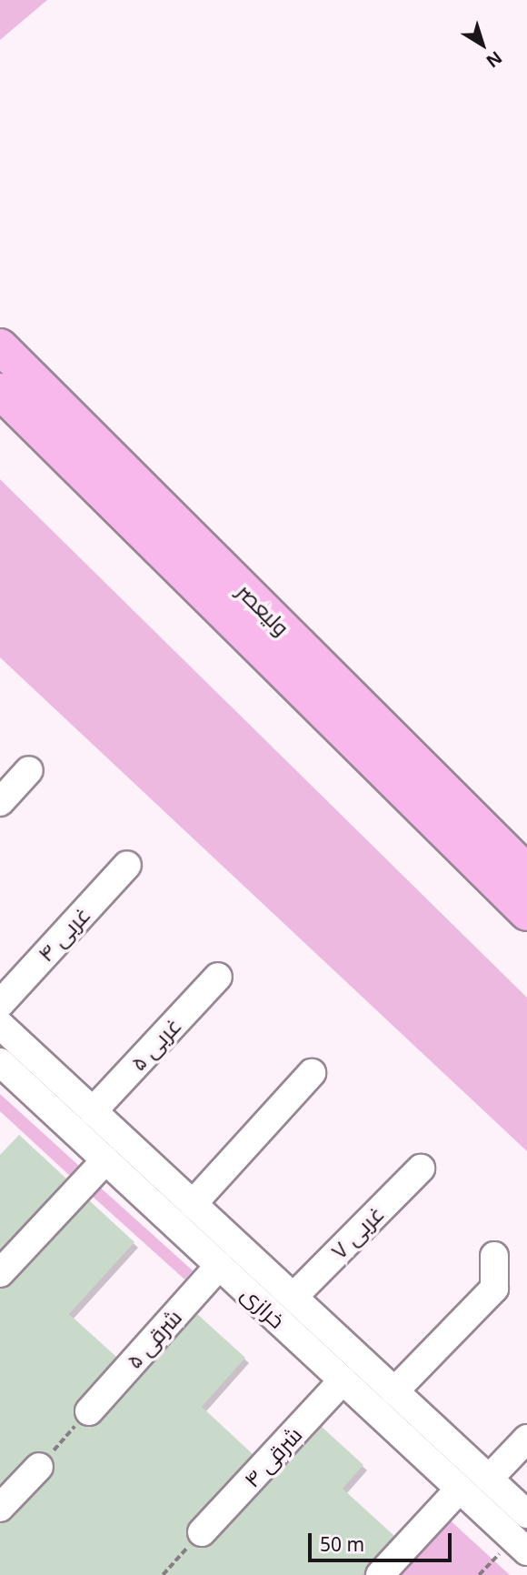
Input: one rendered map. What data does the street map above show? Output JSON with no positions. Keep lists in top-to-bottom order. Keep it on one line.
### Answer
{"streets":{"main road":["ولیعصر"],"street":["۴ غربی","۵ غربی","۷ غربی","خرازی","۵ شرقی","۴ شرقی"]},"crossings":[["۵ غربی","خرازی"],["۷ غربی","خرازی"],["خرازی","۵ شرقی"],["خرازی","۴ شرقی"]],"scale_bar":"50 m","north":"bottom right"}
